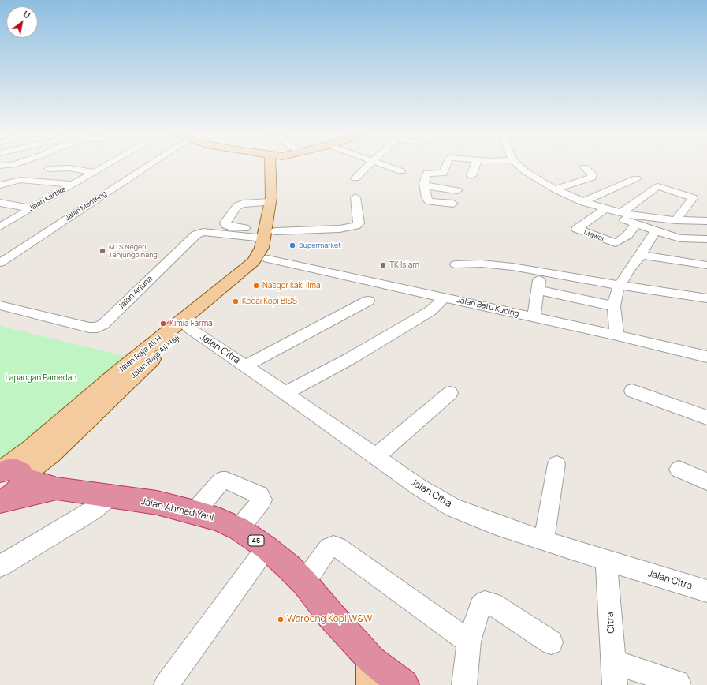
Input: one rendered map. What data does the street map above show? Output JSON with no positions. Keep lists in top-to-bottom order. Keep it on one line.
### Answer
{"streets":{"highway":["Jalan Ahmad Yani","45"],"main road":["Jalan Raja Ali H","Jalan Raja Ali Haji"],"street":["Jalan Kartika","Jalan Menteng","Mawar","Jalan Arjuna","Jalan Batu Kucing","Jalan Citra","Citra"]},"crossings":[["Jalan Arjuna","Jalan Raja Ali Haji"],["Jalan Batu Kucing","Jalan Raja Ali H"],["Jalan Batu Kucing","Jalan Raja Ali Haji"],["Jalan Citra","Jalan Raja Ali Haji"],["Jalan Citra","Citra"],["Jalan Raja Ali H","Jalan Raja Ali Haji"],["Jalan Raja Ali H","45"],["Jalan Raja Ali Haji","Jalan Ahmad Yani"],["Jalan Raja Ali Haji","45"],["Jalan Ahmad Yani","45"]],"parks":["Lapangan Pamedan"],"places":["Supermarket","MTS Negeri Tanjungpinang","TK Islam","Nasgor kaki lima","Kedai Kopi BISS","Kimia Farma","Waroeng Kopi W&W"],"north":"top right"}
